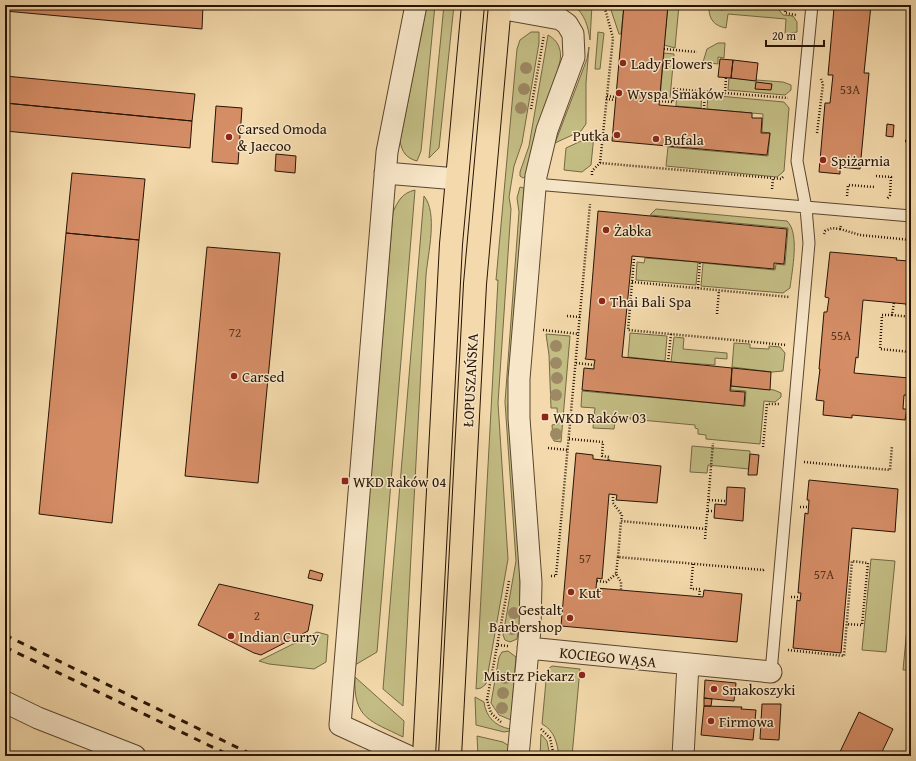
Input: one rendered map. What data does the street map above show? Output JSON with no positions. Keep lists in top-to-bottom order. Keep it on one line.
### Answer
{"streets":{"main road":["ŁOPUSZAŃSKA"],"street":["KOCIEGO WĄSA"]},"places":{"other":["Lady Flowers","Wyspa Smaków","Putka","Carsed Omoda & Jaecoo","Bufala","Spiżarnia","Żabka","Thai Bali Spa","Carsed","Kut","Gestalt Barbershop","Indian Curry","Mistrz Piekarz","Smakoszyki","Firmowa"],"transit":["WKD Raków 03","WKD Raków 04"]},"house_numbers":["53A","72","55A","57","57A","2"],"scale_bar":"20 m"}
